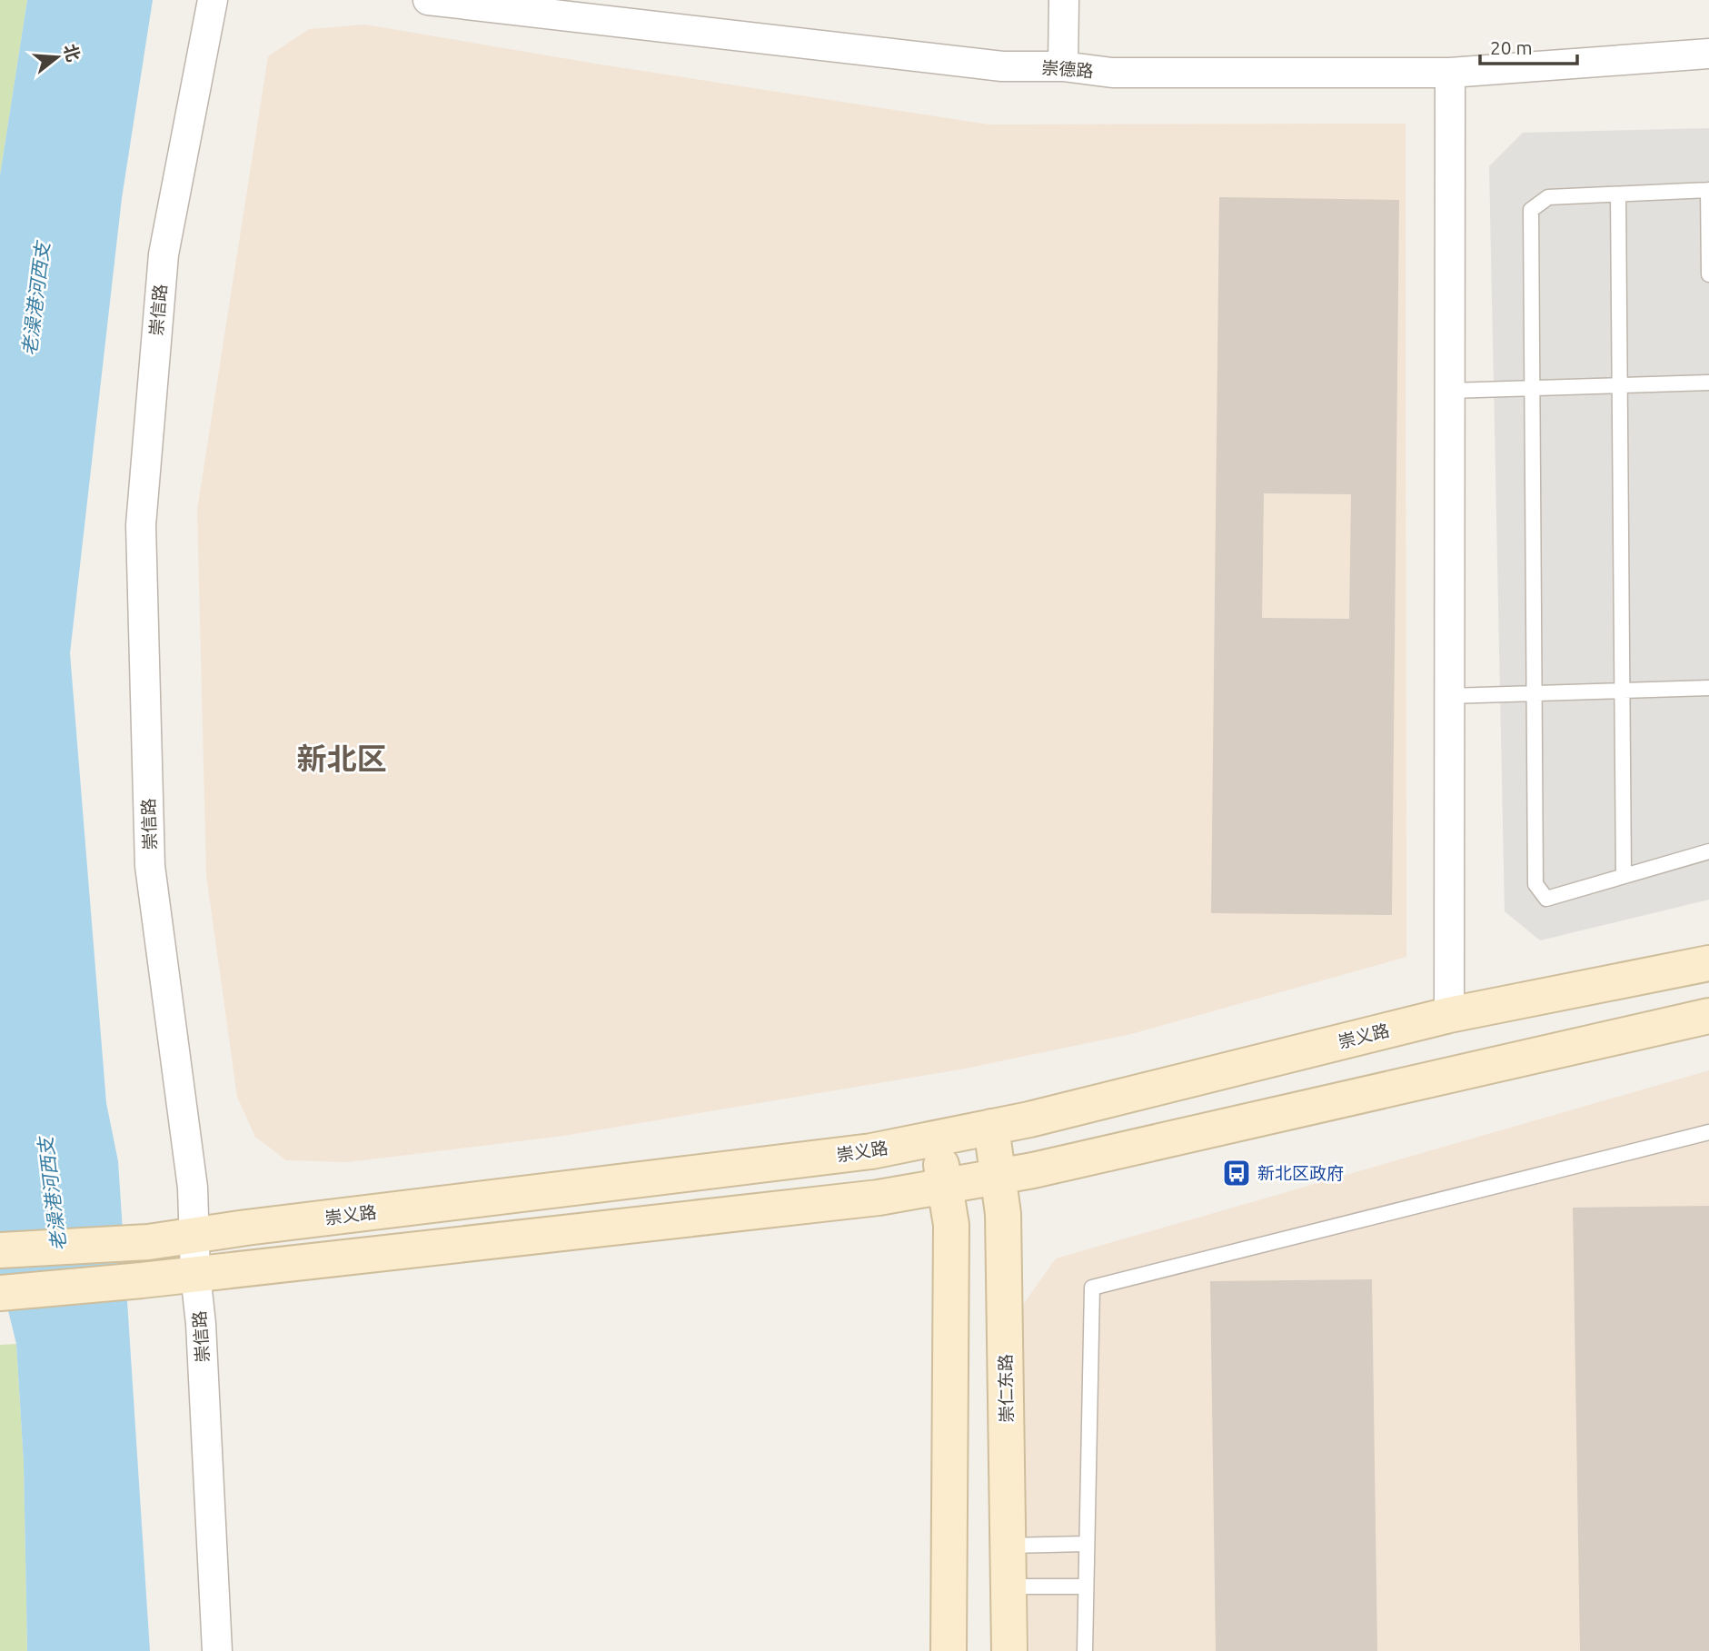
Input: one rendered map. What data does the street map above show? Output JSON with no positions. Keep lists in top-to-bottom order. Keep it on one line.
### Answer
{"streets":{"street":["崇德路","崇信路","崇义路","崇仁东路"]},"crossings":[["崇信路","崇义路"],["崇义路","崇仁东路"]],"districts":["新北区"],"water":["老澡港河西支"],"places":{"bus stop":["新北区政府"]},"scale_bar":"20 m","north":"right"}
